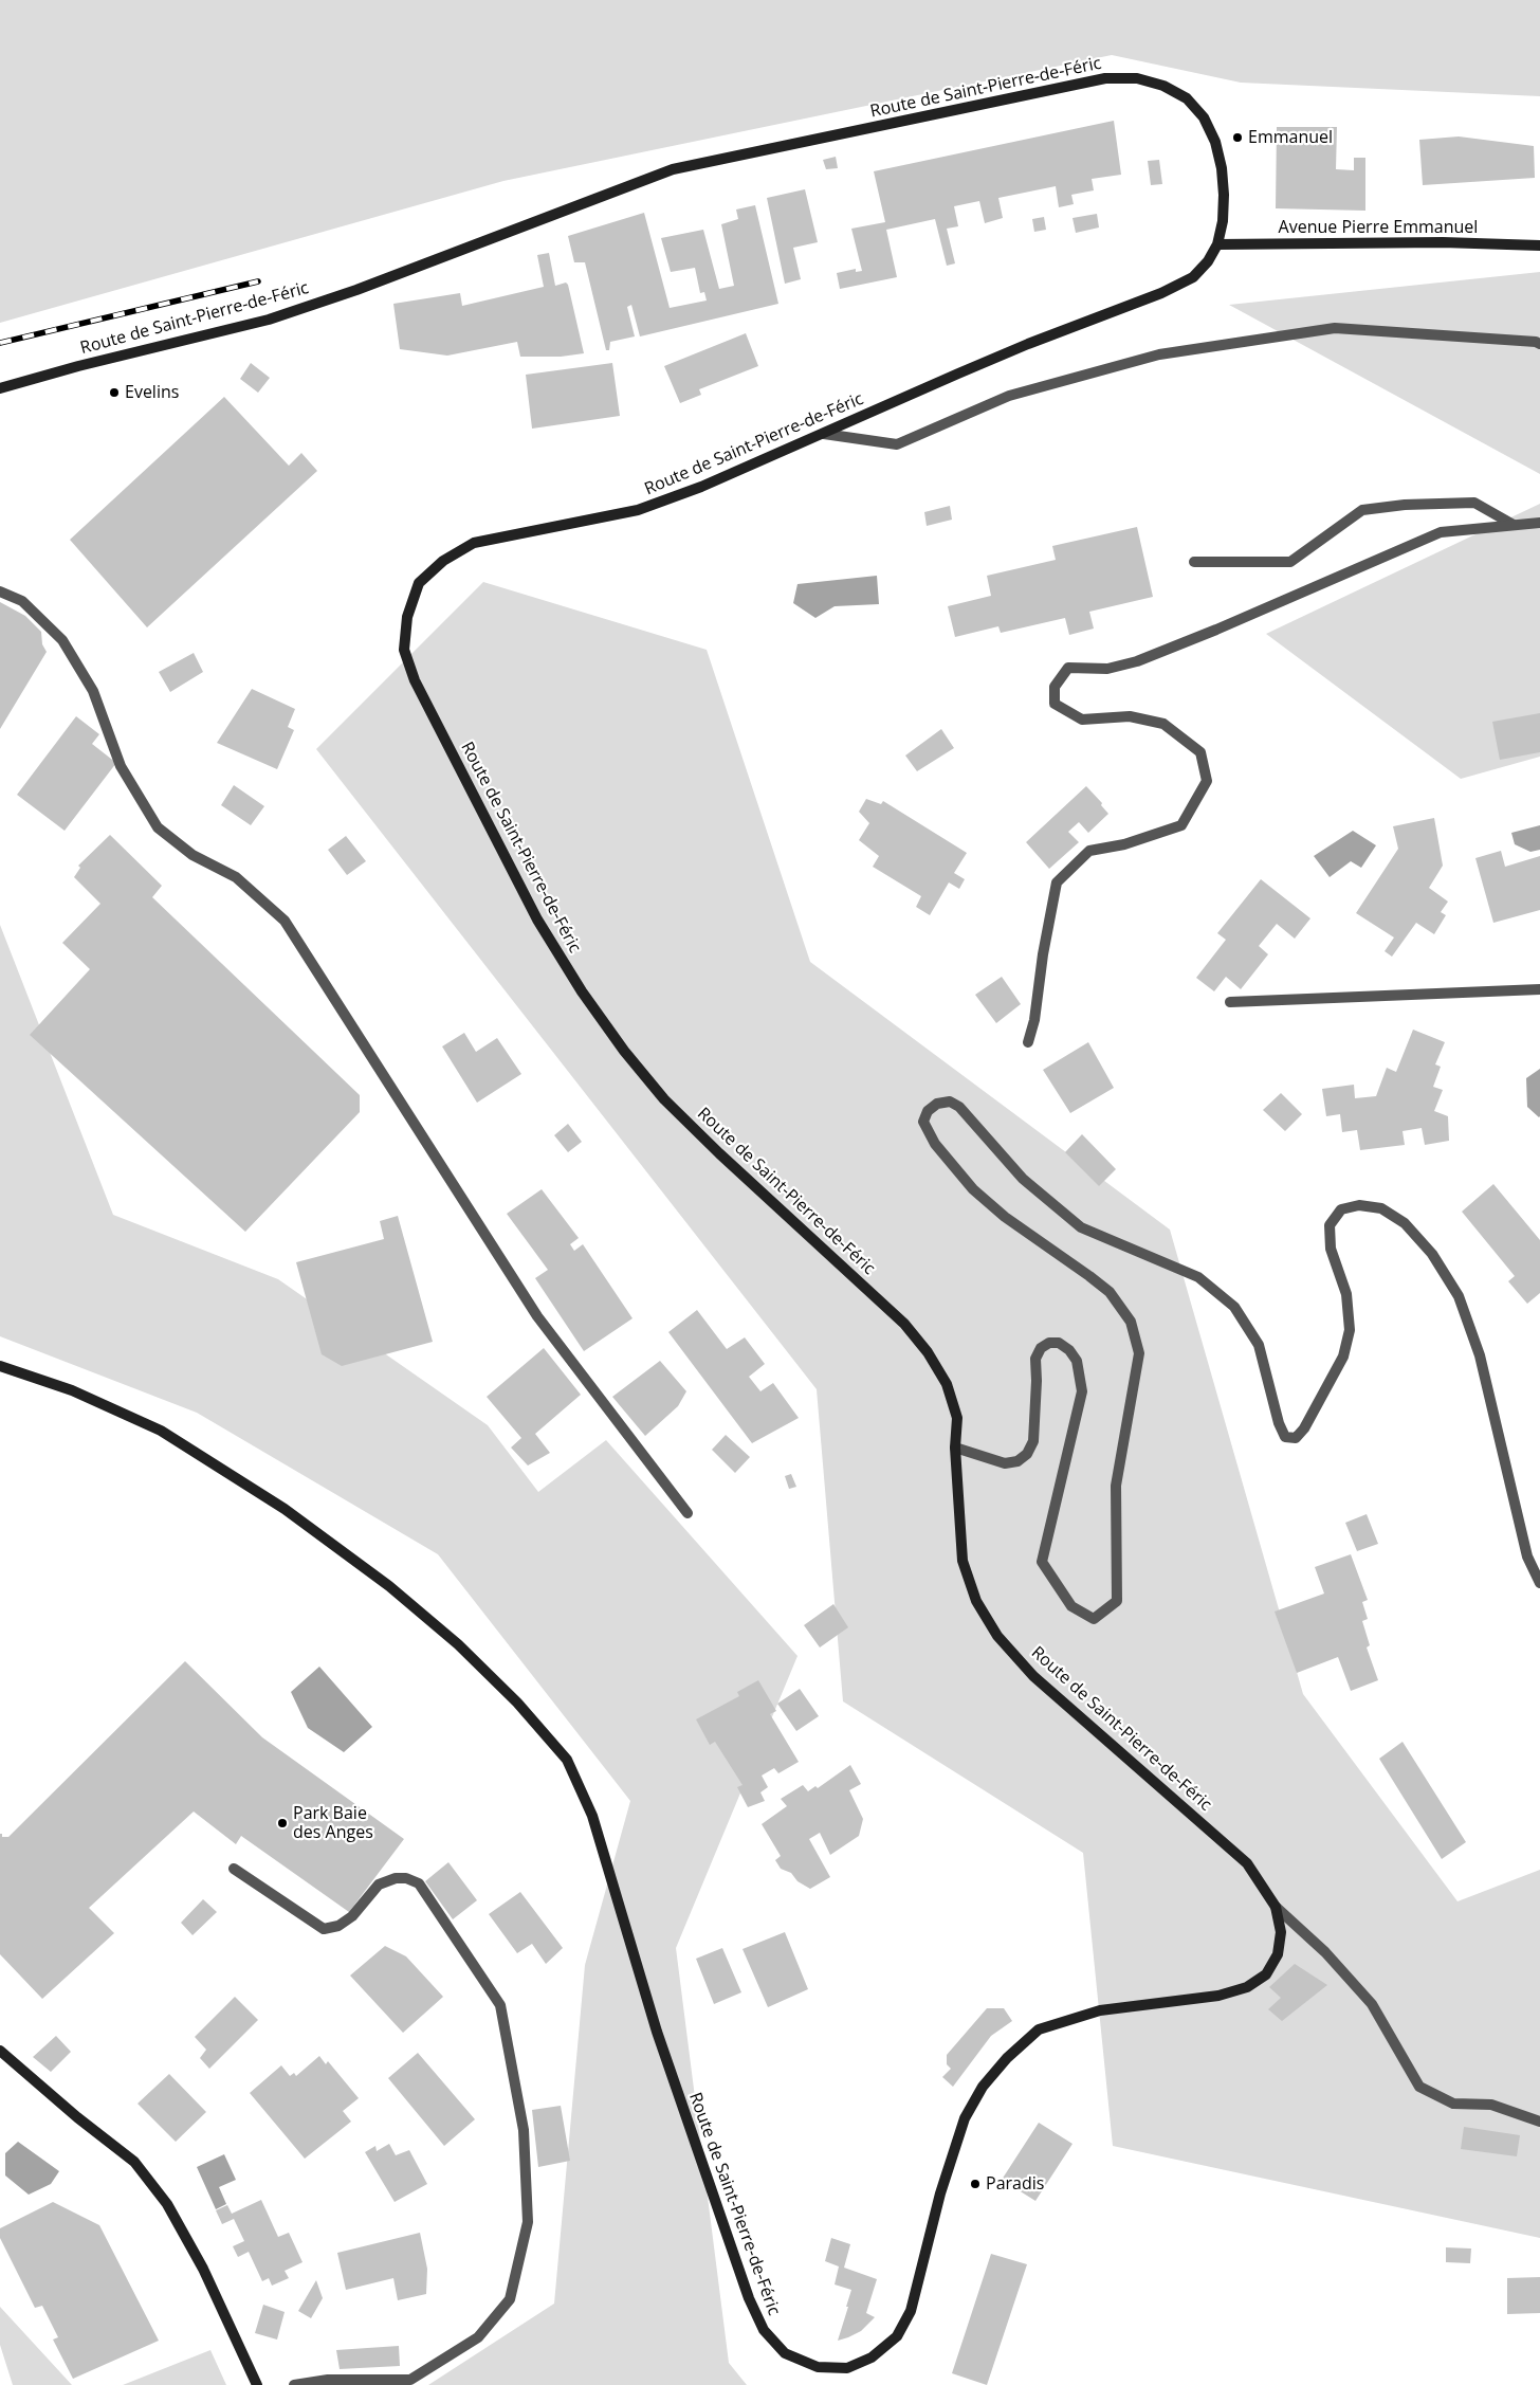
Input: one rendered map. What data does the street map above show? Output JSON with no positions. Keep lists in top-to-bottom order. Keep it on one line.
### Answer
{"streets":{"street":["Route de Saint-Pierre-de-Féric","Avenue Pierre Emmanuel"]},"crossings":[["Route de Saint-Pierre-de-Féric","Avenue Pierre Emmanuel"]],"places":["Emmanuel","Evelins","Park Baie des Anges","Paradis"]}
